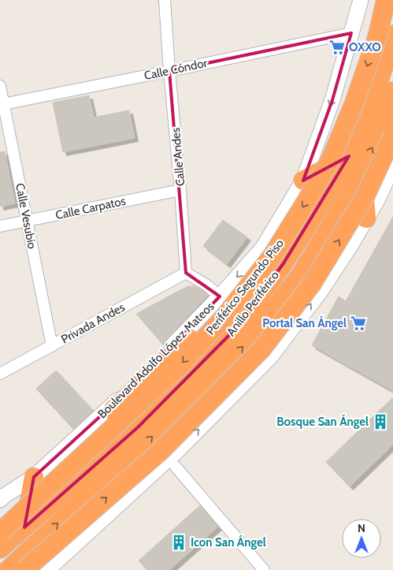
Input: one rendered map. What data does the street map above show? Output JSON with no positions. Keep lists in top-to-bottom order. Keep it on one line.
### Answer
{"streets":{"highway":["Periférico Segundo Piso","Anillo Periférico"],"main road":["Boulevard Adolfo López Mateos"],"street":["Calle Cóndor","Calle Andes","Calle Carpatos","Calle Vesubio","Privada Andes"]},"crossings":[["Calle Cóndor","Calle Andes"],["Calle Cóndor","Calle Vesubio"],["Calle Cóndor","Boulevard Adolfo López Mateos"],["Calle Andes","Calle Carpatos"],["Calle Andes","Privada Andes"],["Calle Carpatos","Calle Vesubio"],["Calle Vesubio","Privada Andes"]],"places":{"supermarket":["OXXO","Portal San Ángel"],"building":["Bosque San Ángel","Icon San Ángel"]},"north":"top"}
